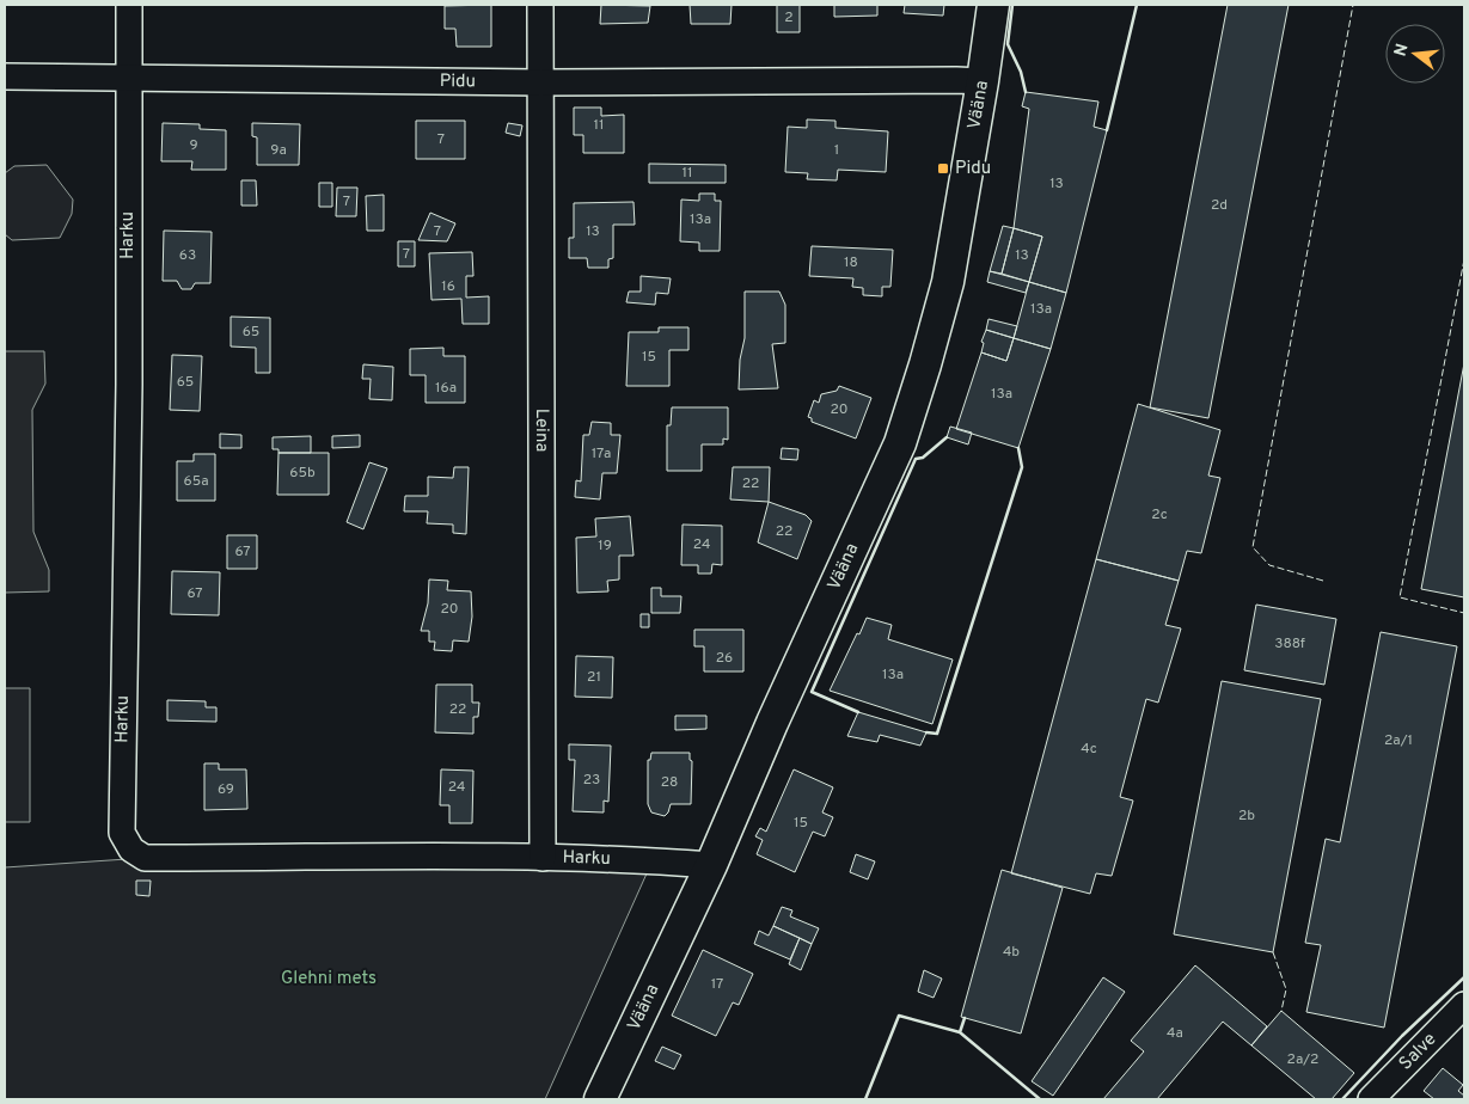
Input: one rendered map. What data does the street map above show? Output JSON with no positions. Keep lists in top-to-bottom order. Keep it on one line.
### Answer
{"streets":{"street":["Pidu","Vääna","Harku","Leina","Salve"]},"crossings":[["Pidu","Vääna"],["Pidu","Harku"],["Pidu","Leina"],["Vääna","Harku"],["Harku","Leina"]],"parks":["Glehni mets"],"places":{"transit":["Pidu"]},"house_numbers":["2","11","7","9","9a","1","11","13","7","2d","13a","7","13","7","63","13","18","16","13a","65","15","65","16a","13a","20","17a","65b","65a","22","2c","22","24","19","67","67","20","388f","26","13a","21","22","2a/1","4c","23","28","24","69","2b","15","4b","17","4a","2a/2"],"north":"left"}
